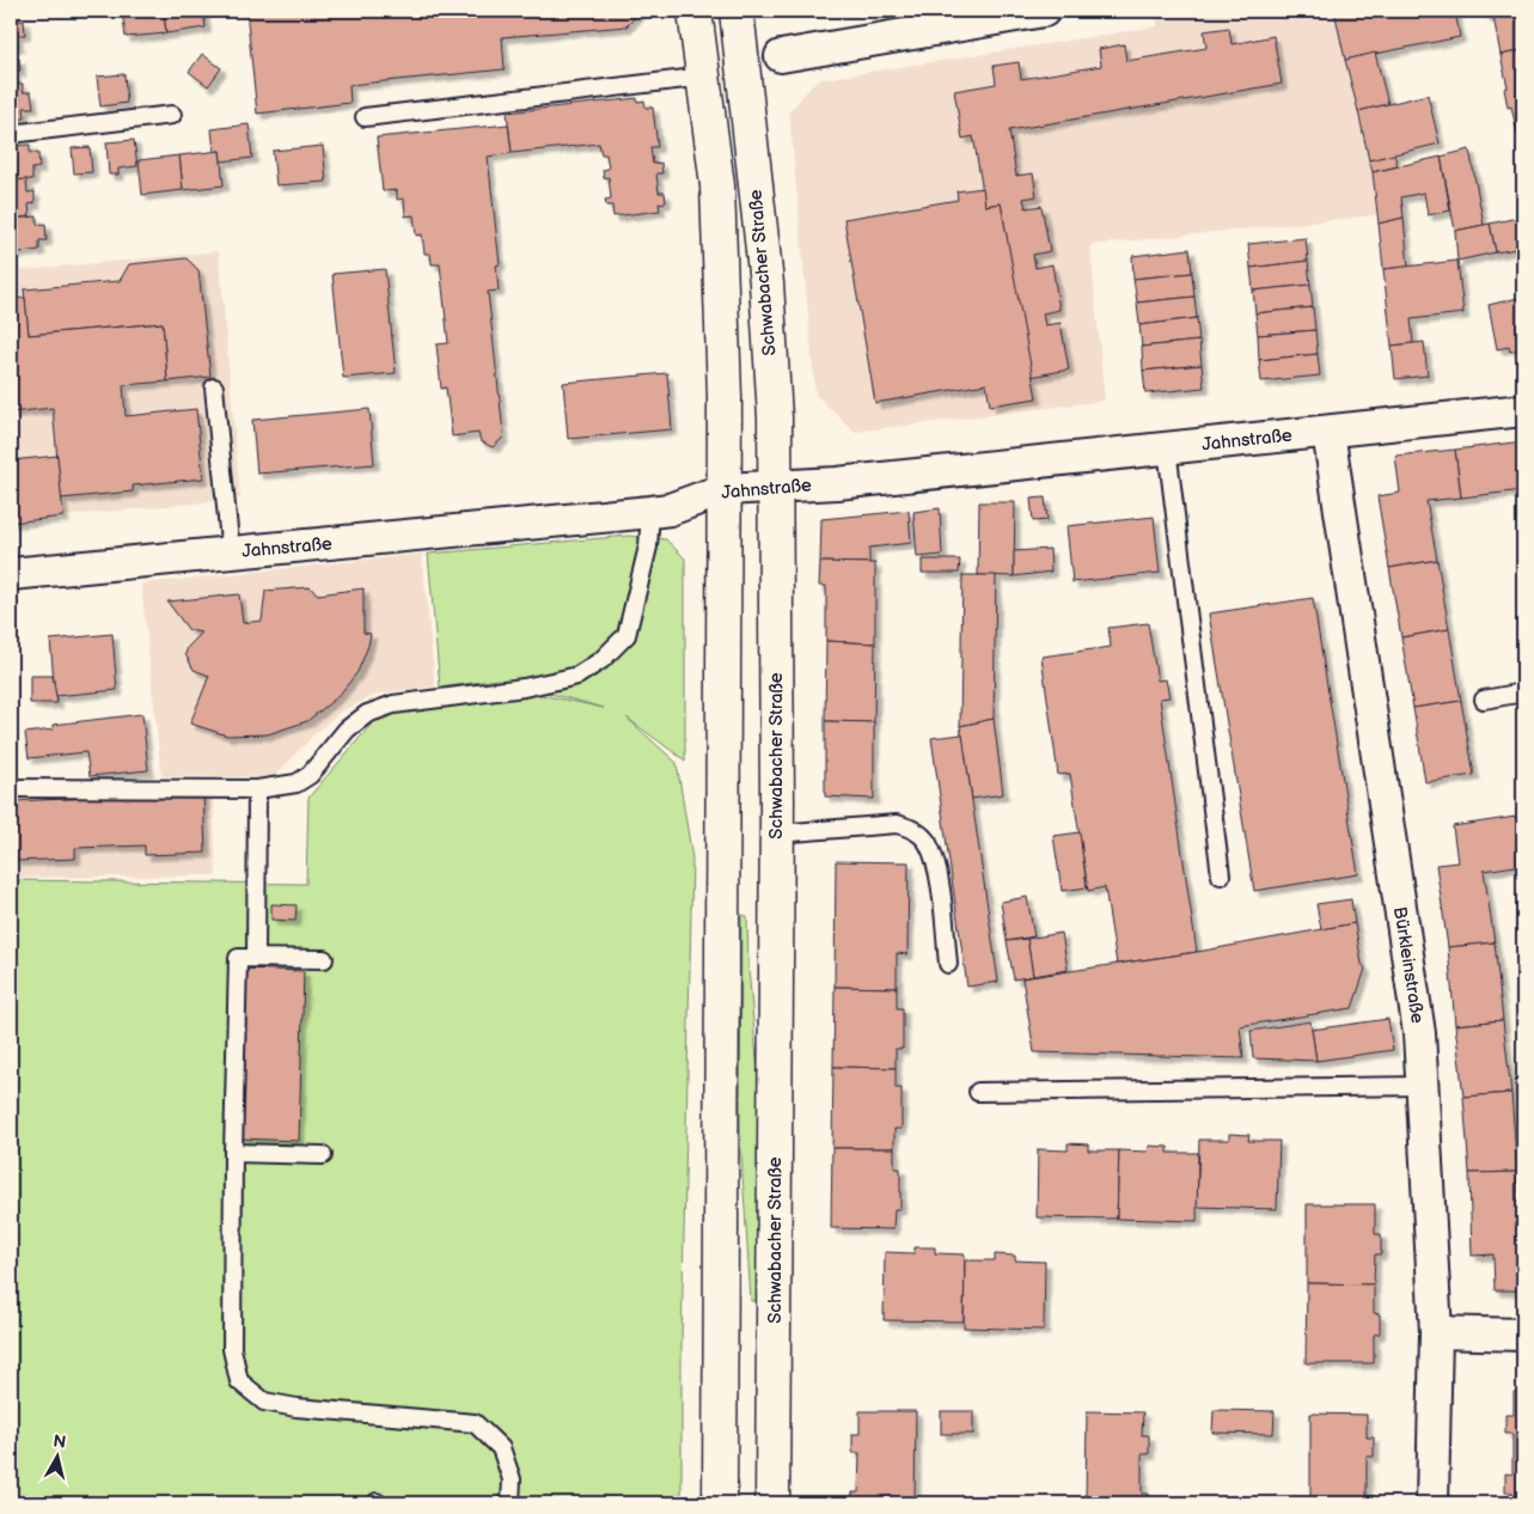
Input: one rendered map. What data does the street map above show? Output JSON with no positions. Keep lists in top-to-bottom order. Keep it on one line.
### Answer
{"streets":{"main road":["Schwabacher Straße"],"street":["Jahnstraße","Bürkleinstraße"]},"crossings":[["Schwabacher Straße","Jahnstraße"],["Jahnstraße","Bürkleinstraße"]],"north":"top"}
